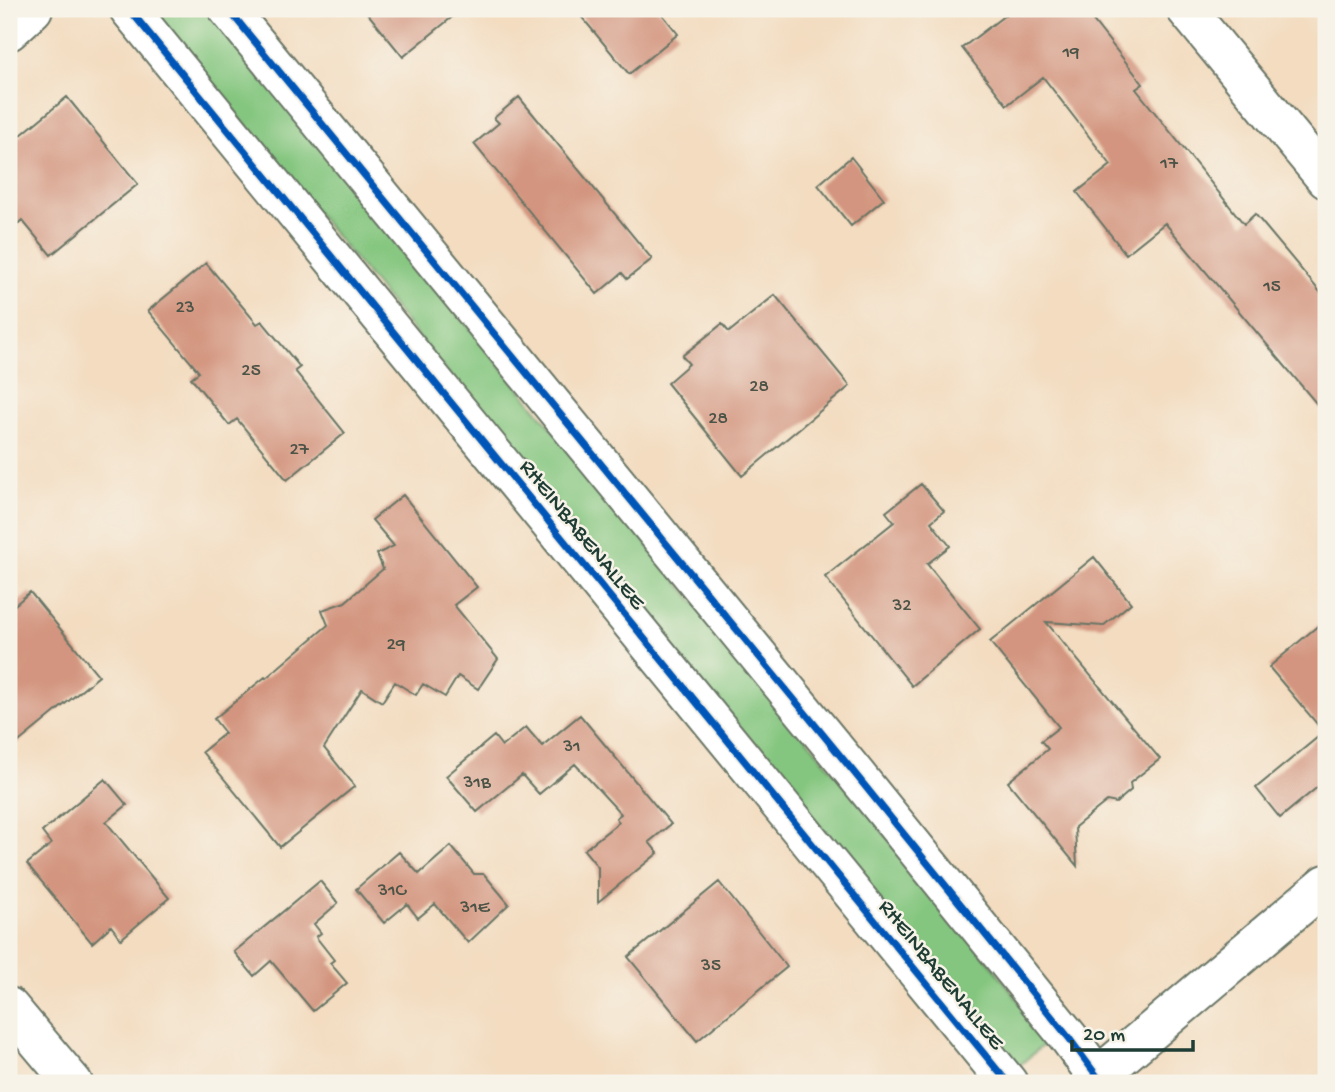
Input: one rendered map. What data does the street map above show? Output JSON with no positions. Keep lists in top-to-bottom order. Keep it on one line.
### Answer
{"streets":{"street":["RHEINBABENALLEE"]},"house_numbers":["19","17","15","23","25","28","28","27","32","29","31","31B","31C","31E","35"],"scale_bar":"20 m"}
